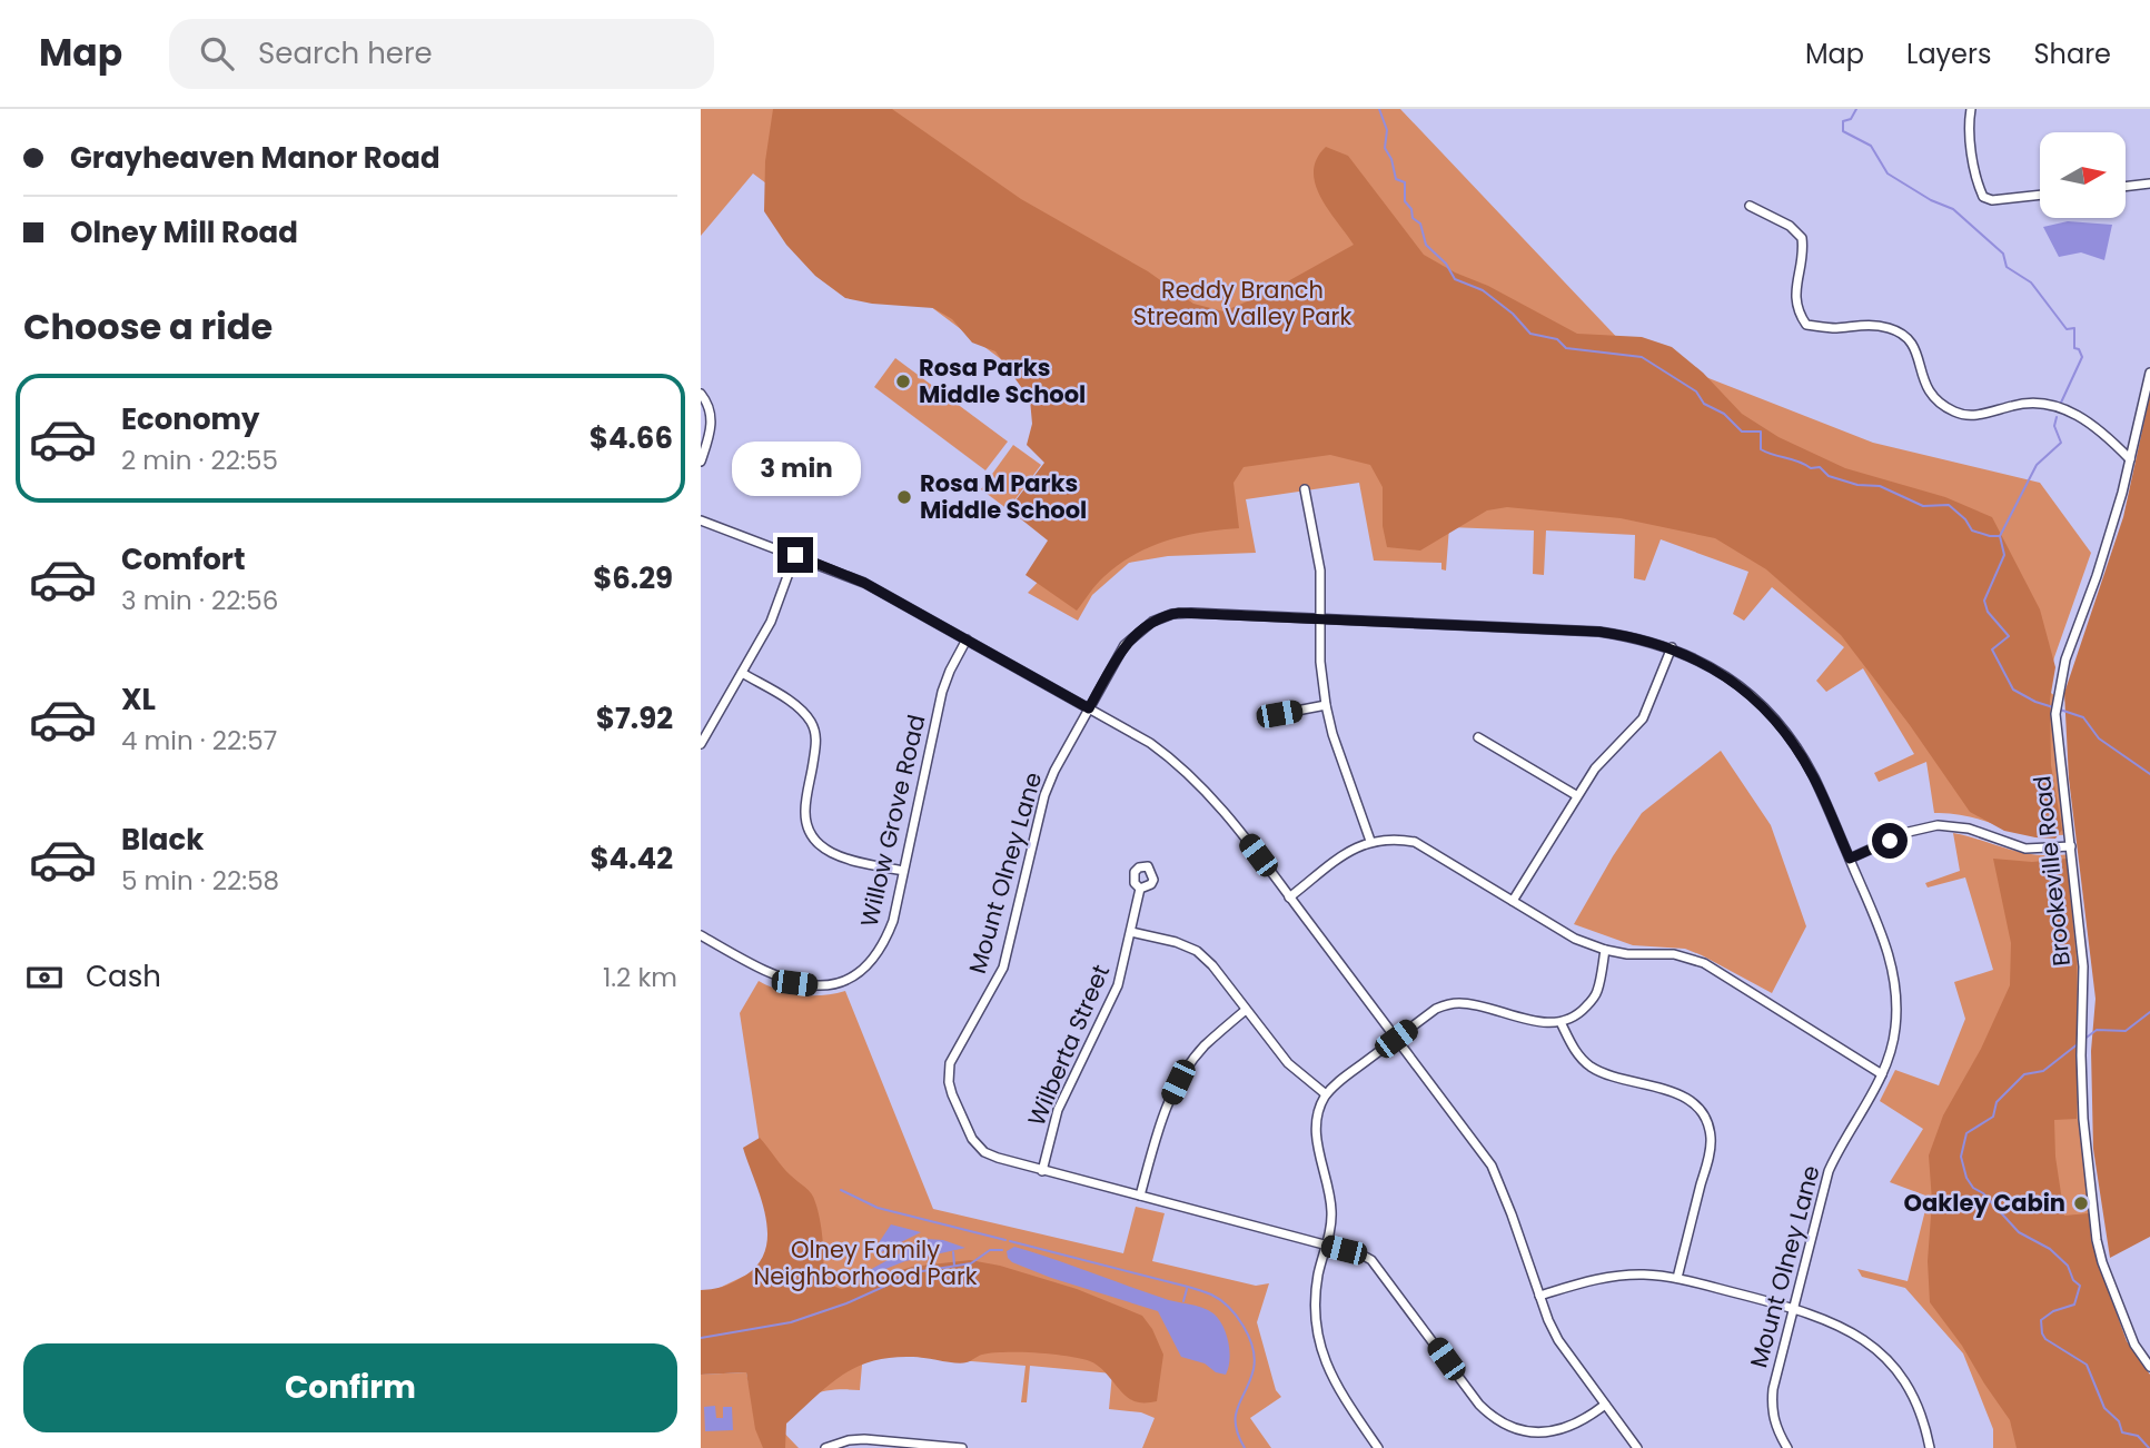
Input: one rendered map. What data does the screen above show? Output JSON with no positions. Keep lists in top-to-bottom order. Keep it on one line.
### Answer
{"streets":{"street":["Willow Grove Road","Brookeville Road","Mount Olney Lane","Wilberta Street"]},"crossings":[["Mount Olney Lane","Wilberta Street"]],"parks":["Reddy Branch Stream Valley Park","Olney Family Neighborhood Park"],"places":["Rosa Parks Middle School","Rosa M Parks Middle School","Oakley Cabin"],"north":"right","page":{"header":"Map","search":"Search here","nav":["Map","Layers","Share"],"banner":["Grayheaven Manor Road","Olney Mill Road"],"heading":"Choose a ride","list":[{"name":"Economy","note":"2 min · 22:55","value":"$4.66"},{"name":"Comfort","note":"3 min · 22:56","value":"$6.29"},{"name":"XL","note":"4 min · 22:57","value":"$7.92"},{"name":"Black","note":"5 min · 22:58","value":"$4.42"}],"bubble":"3 min","pay":["Cash","1.2 km"],"buttons":"Confirm"}}
